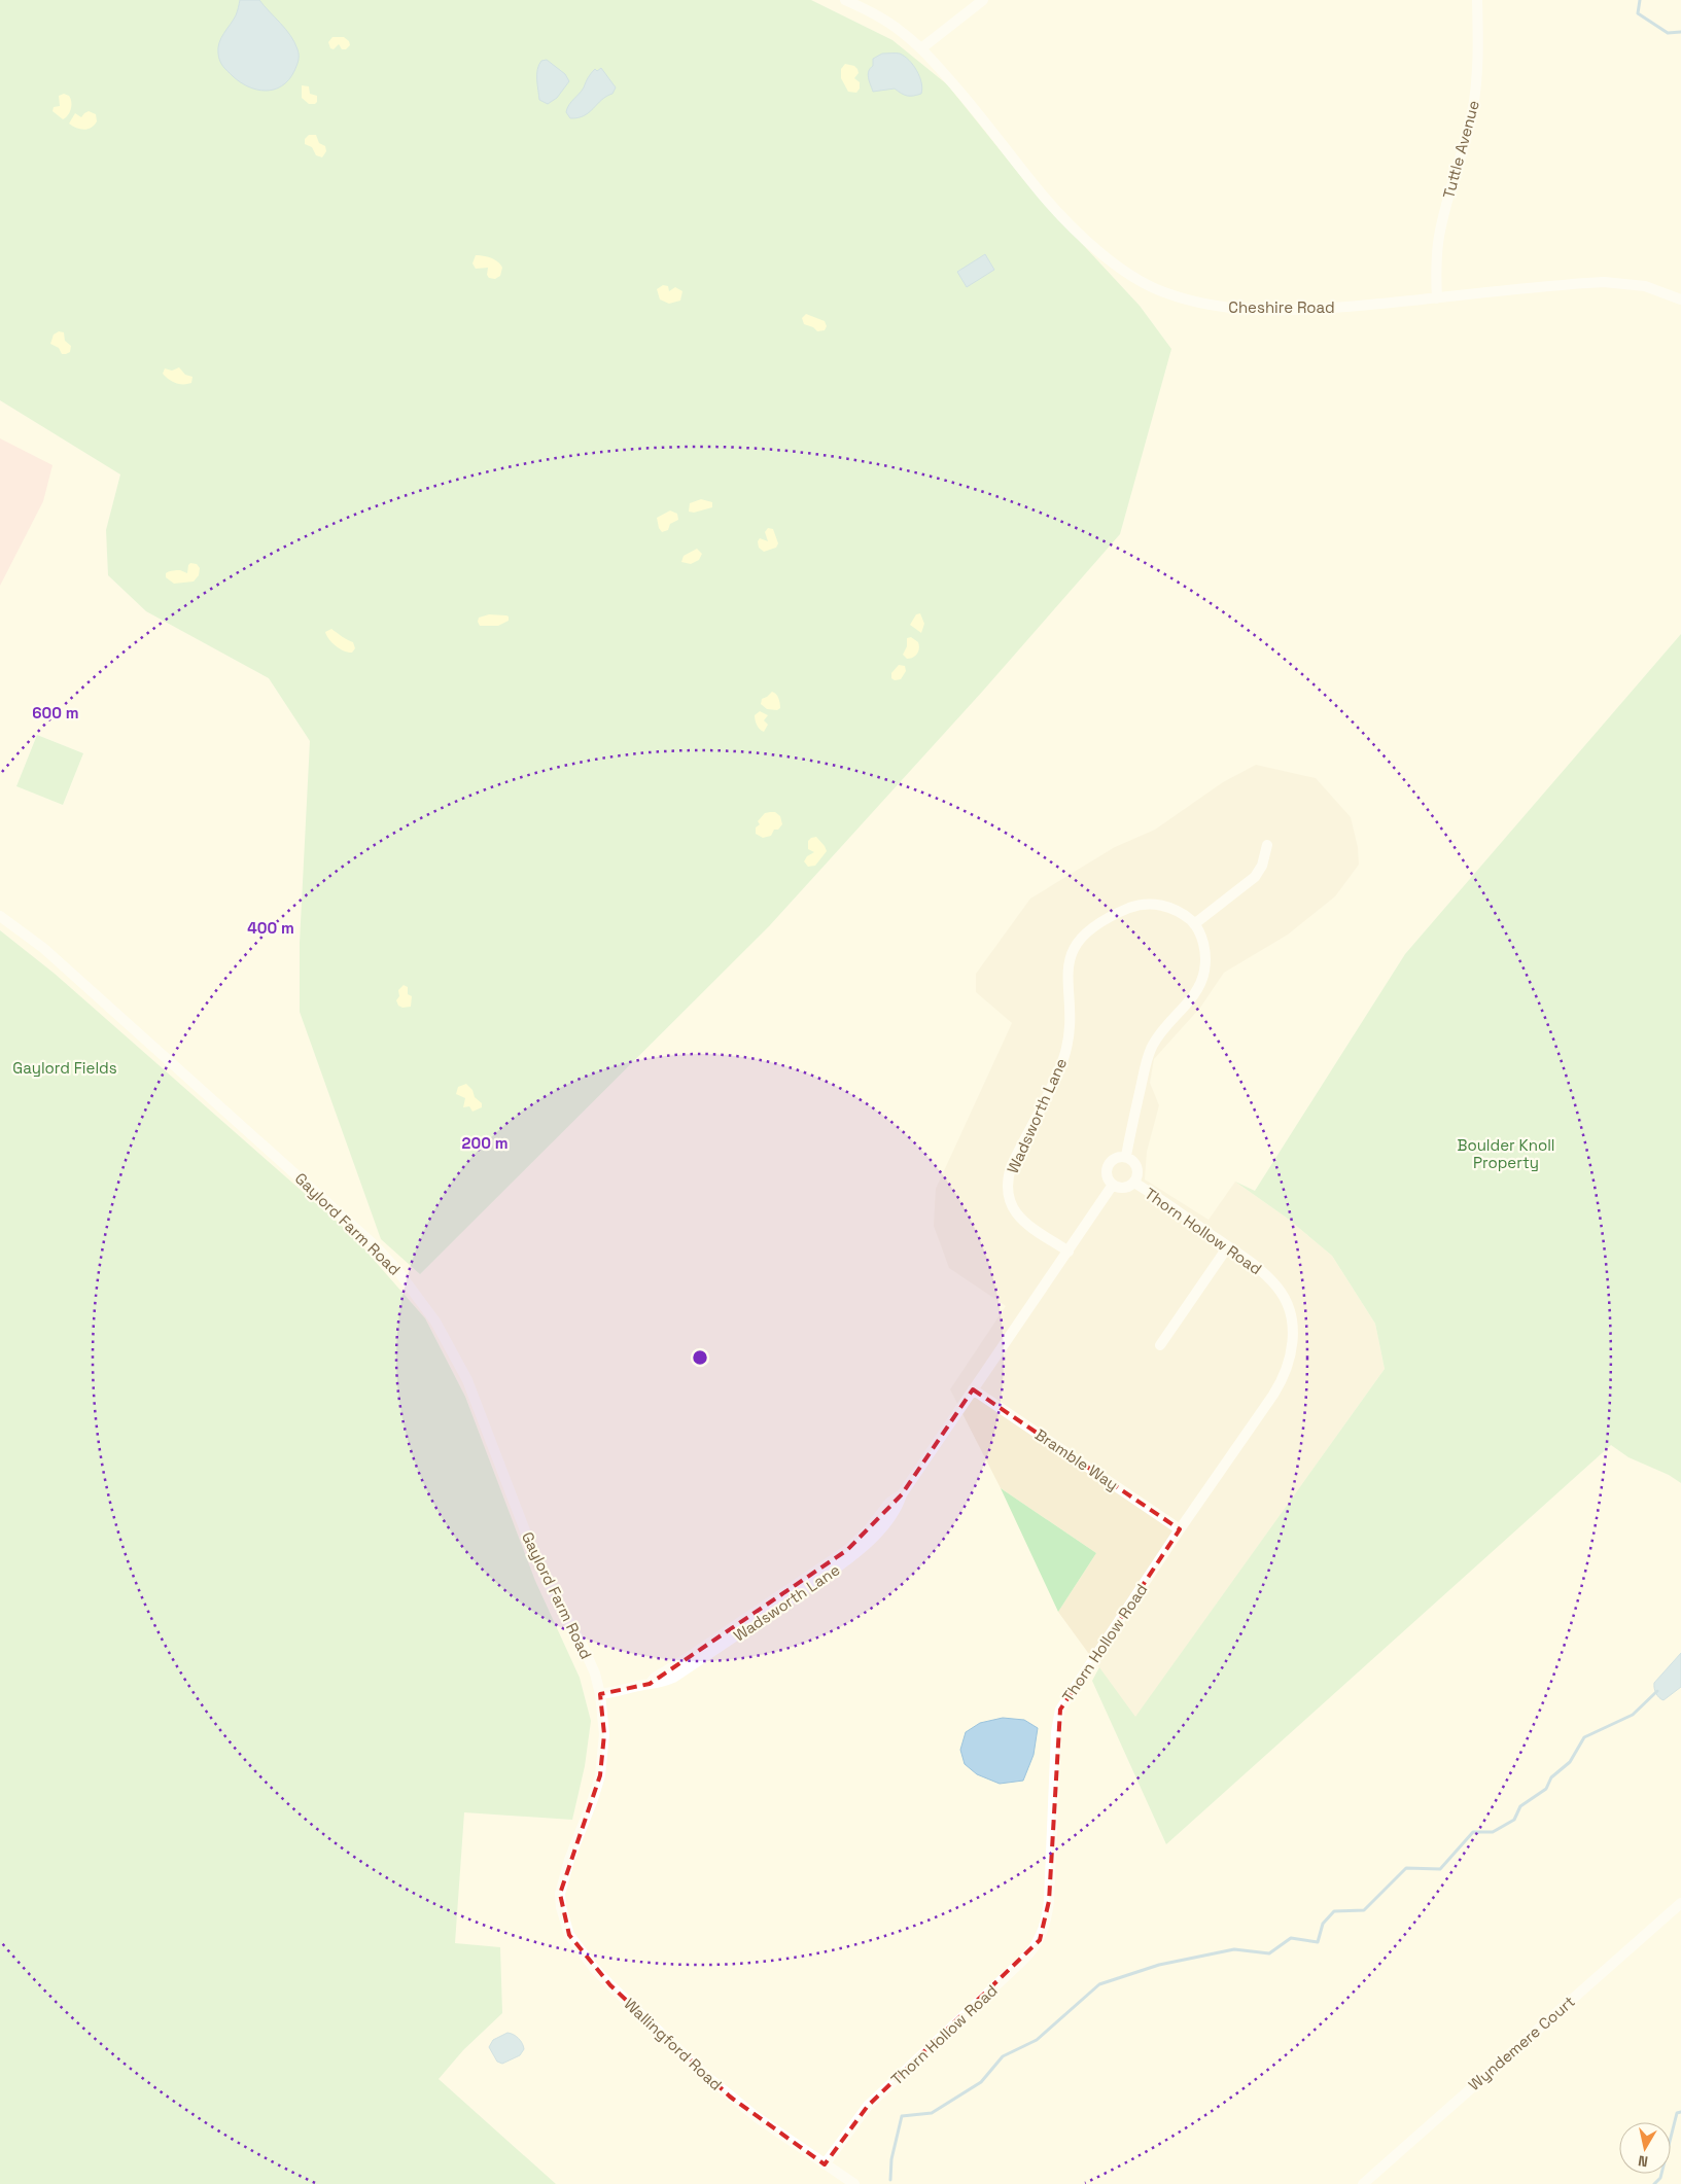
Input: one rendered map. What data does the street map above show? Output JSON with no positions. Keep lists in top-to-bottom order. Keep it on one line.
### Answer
{"streets":{"street":["Tuttle Avenue","Cheshire Road","Wadsworth Lane","Gaylord Farm Road","Thorn Hollow Road","Bramble Way","Wyndemere Court","Wallingford Road"]},"crossings":[["Tuttle Avenue","Cheshire Road"],["Wadsworth Lane","Gaylord Farm Road"],["Wadsworth Lane","Thorn Hollow Road"],["Wadsworth Lane","Bramble Way"],["Gaylord Farm Road","Wallingford Road"],["Thorn Hollow Road","Bramble Way"],["Thorn Hollow Road","Wallingford Road"]],"parks":["Gaylord Fields","Boulder Knoll Property"],"north":"bottom","rings":["600 m","400 m","200 m"]}
